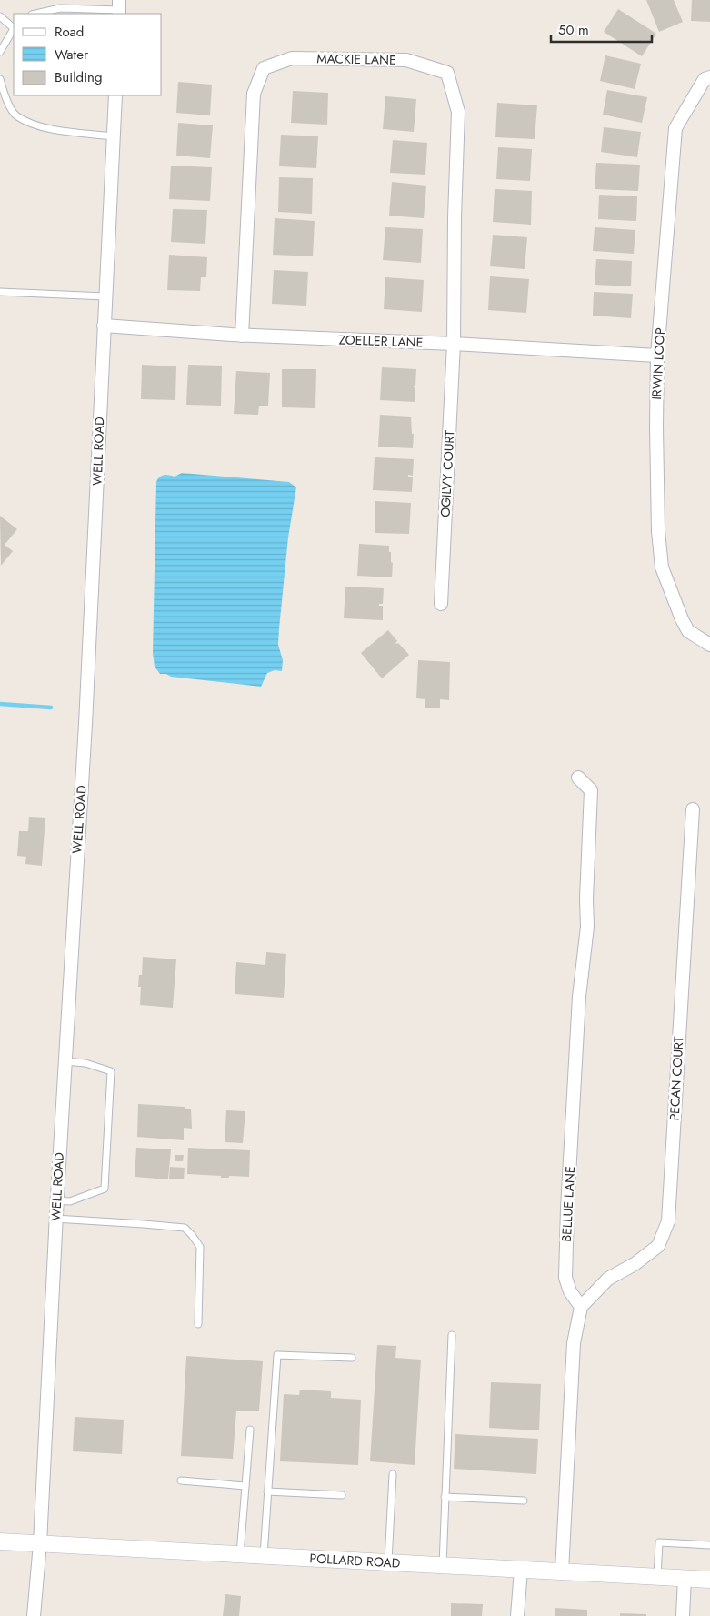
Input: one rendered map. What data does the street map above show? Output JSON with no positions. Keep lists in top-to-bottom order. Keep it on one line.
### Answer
{"streets":{"street":["MACKIE LANE","ZOELLER LANE","IRWIN LOOP","WELL ROAD","OGILVY COURT","PECAN COURT","BELLUE LANE","POLLARD ROAD"]},"crossings":[["MACKIE LANE","ZOELLER LANE"],["MACKIE LANE","OGILVY COURT"],["ZOELLER LANE","IRWIN LOOP"],["ZOELLER LANE","WELL ROAD"],["ZOELLER LANE","OGILVY COURT"],["WELL ROAD","POLLARD ROAD"],["PECAN COURT","BELLUE LANE"]],"legend":["Road","Water","Building"],"scale_bar":"50 m"}
